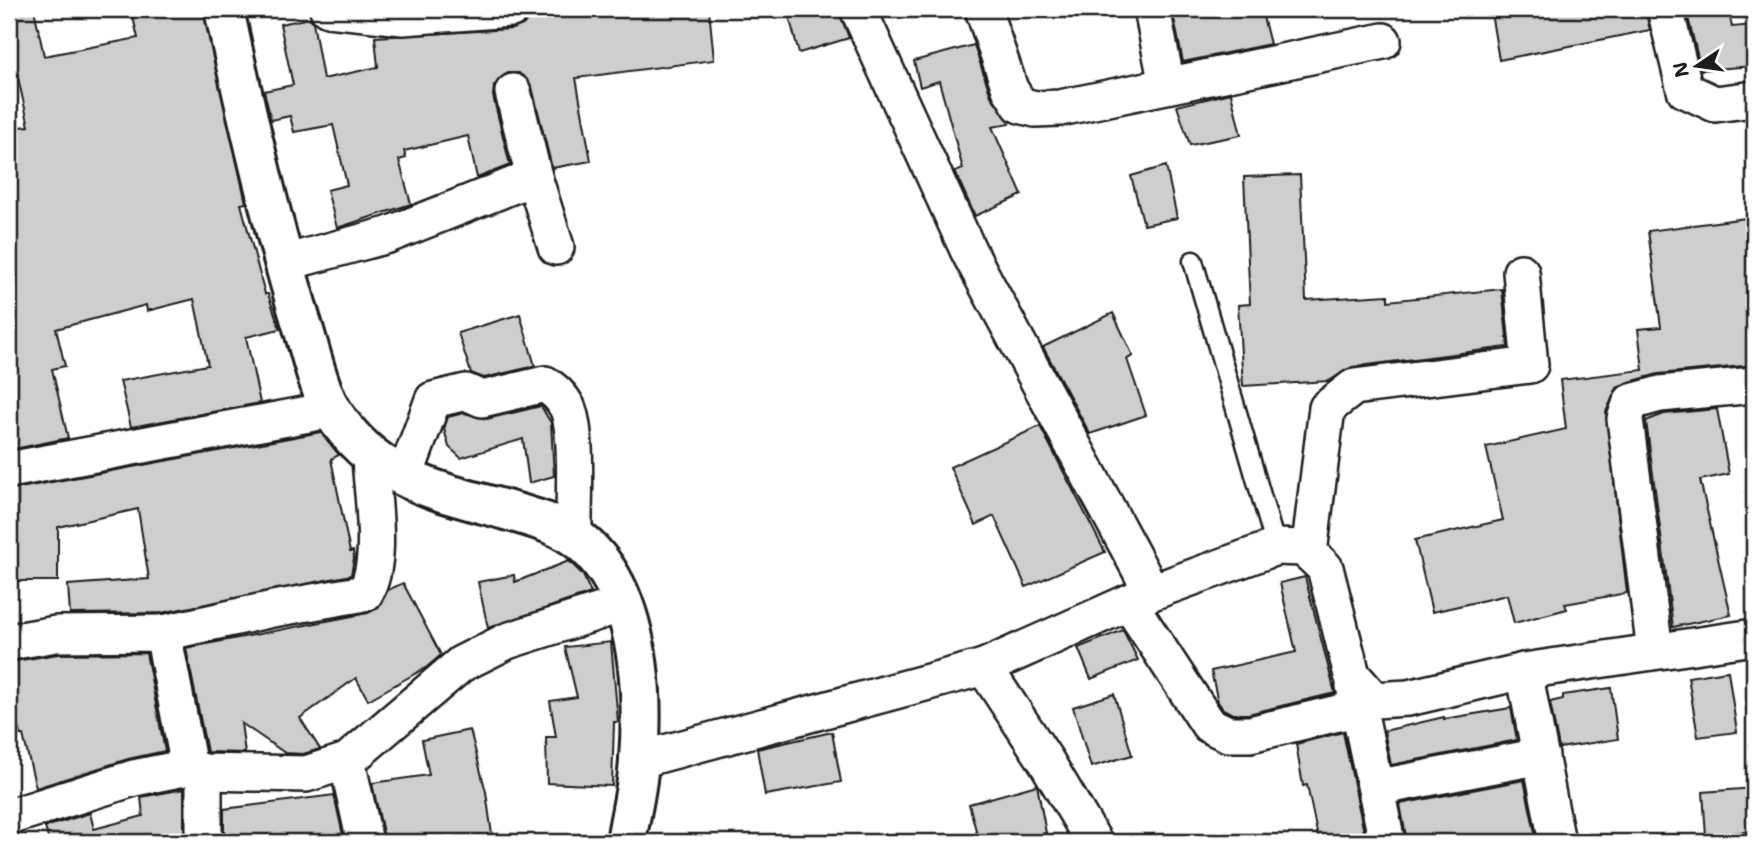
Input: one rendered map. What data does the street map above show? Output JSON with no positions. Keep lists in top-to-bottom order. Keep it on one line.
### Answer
{"north":"left"}
